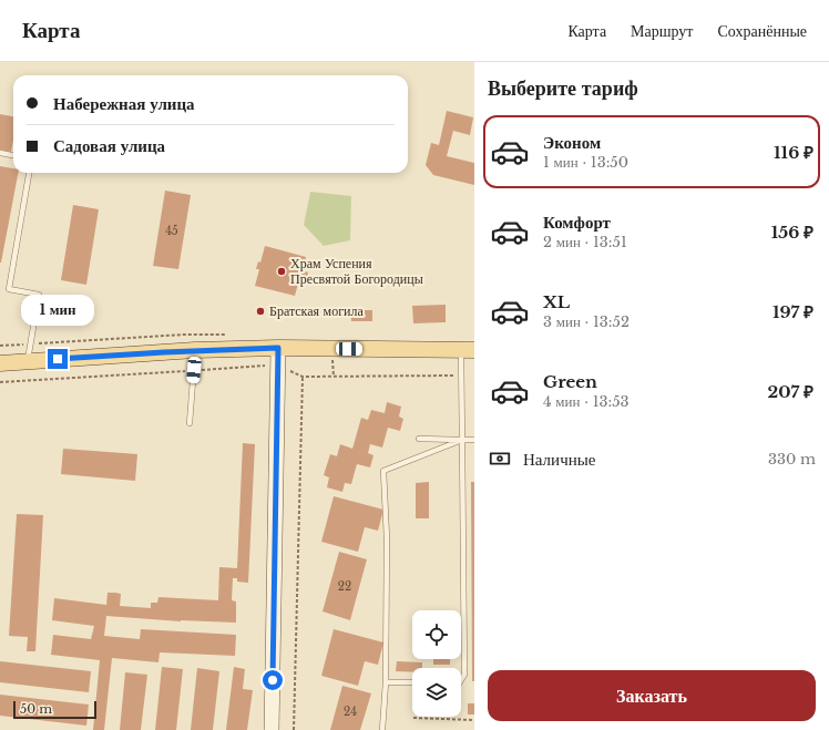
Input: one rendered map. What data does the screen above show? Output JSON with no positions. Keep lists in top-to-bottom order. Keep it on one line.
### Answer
{"places":["Храм Успения Пресвятой Богородицы","Братская могила"],"house_numbers":["45","22","24"],"scale_bar":"50 m","page":{"header":"Карта","nav":["Карта","Маршрут","Сохранённые"],"heading":"Выберите тариф","banner":["Набережная улица","Садовая улица"],"list":[{"name":"Эконом","note":"1 мин · 13:50","value":"116 ₽"},{"name":"Комфорт","note":"2 мин · 13:51","value":"156 ₽"},{"name":"XL","note":"3 мин · 13:52","value":"197 ₽"},{"name":"Green","note":"4 мин · 13:53","value":"207 ₽"}],"bubble":"1 мин","pay":["Наличные","330 m"],"buttons":"Заказать","scale":"50 m"}}
